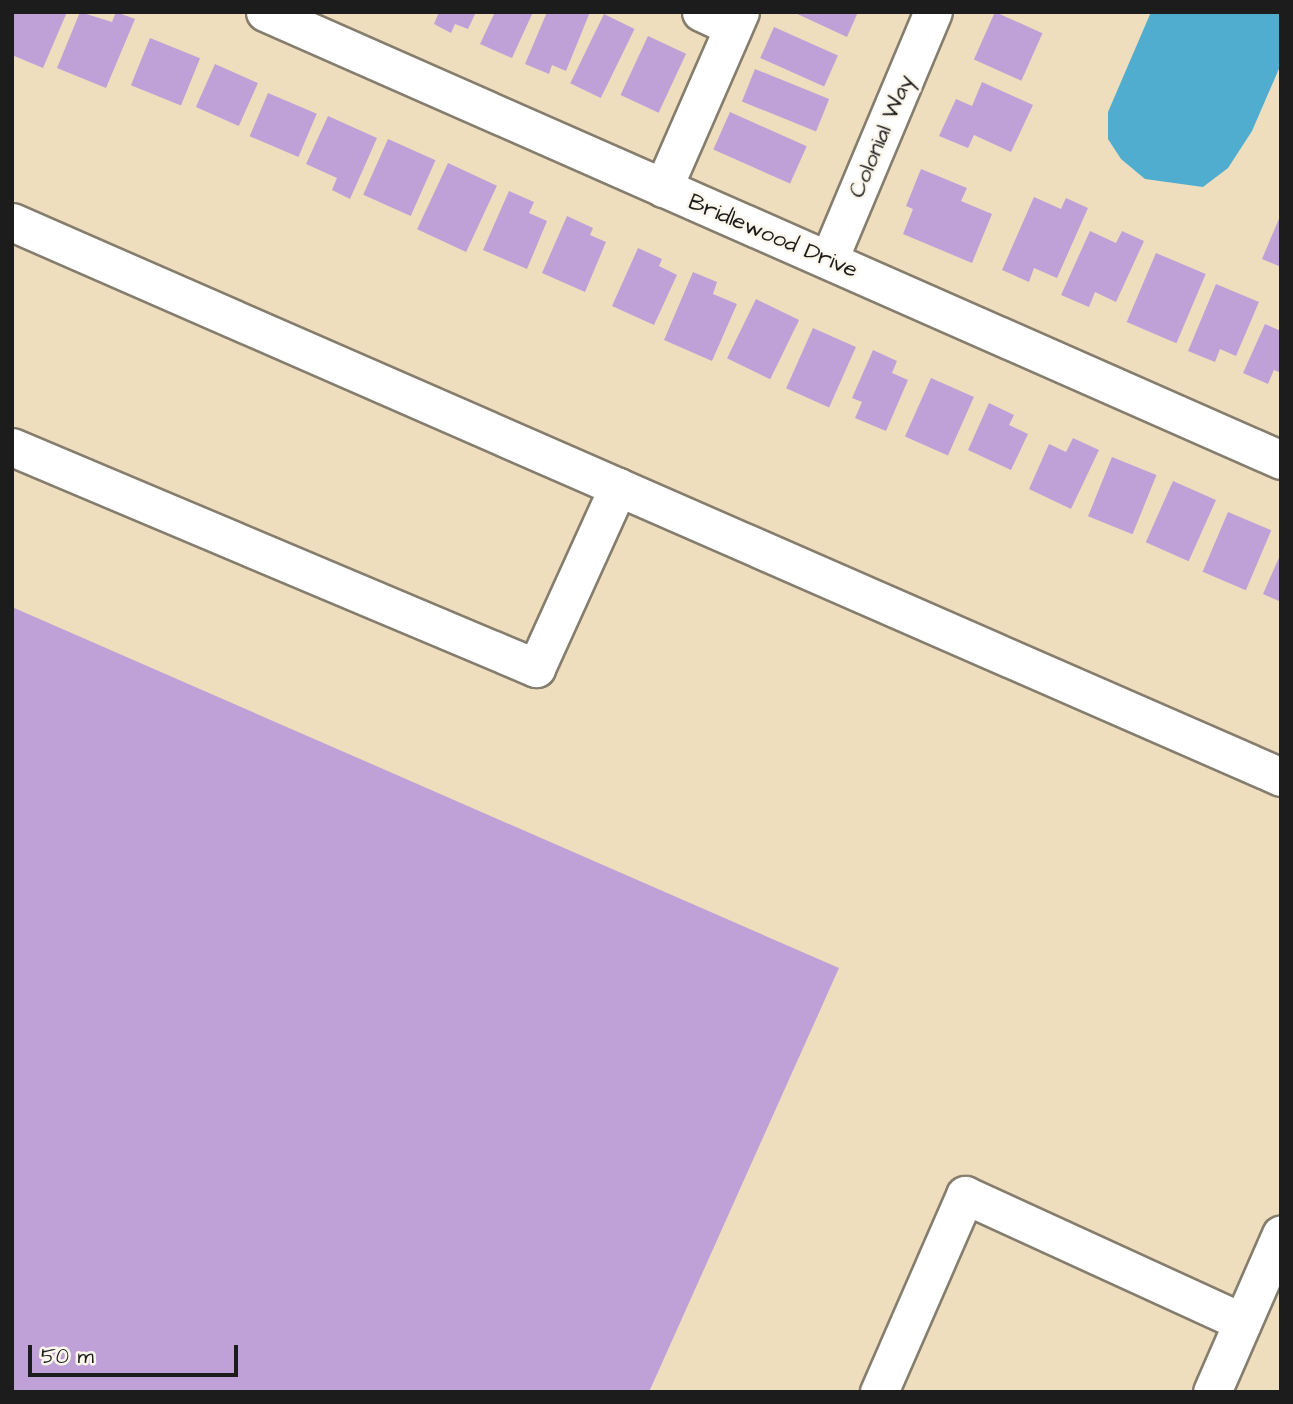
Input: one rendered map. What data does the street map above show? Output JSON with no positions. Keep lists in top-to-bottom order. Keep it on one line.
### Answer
{"streets":{"street":["Colonial Way","Bridlewood Drive"]},"crossings":[["Colonial Way","Bridlewood Drive"]],"scale_bar":"50 m"}
